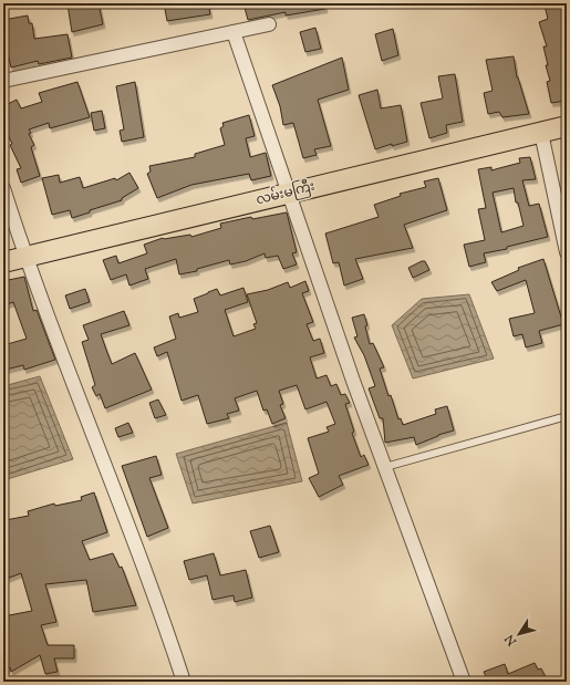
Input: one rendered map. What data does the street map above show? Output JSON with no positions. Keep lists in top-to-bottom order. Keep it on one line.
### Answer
{"streets":{"main road":["လမ်းမကြီး"]},"north":"bottom left"}
